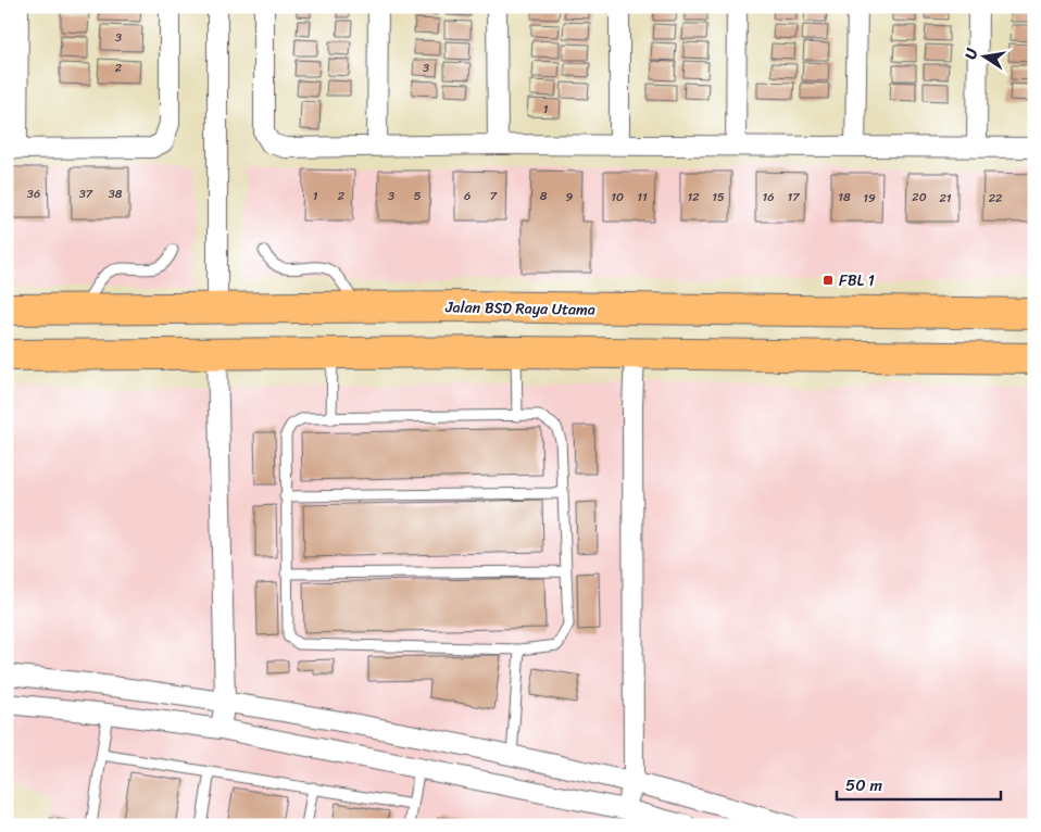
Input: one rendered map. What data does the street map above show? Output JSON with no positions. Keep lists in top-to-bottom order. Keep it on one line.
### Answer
{"streets":{"main road":["Jalan BSD Raya Utama"]},"places":{"transit":["FBL 1"]},"house_numbers":["3","2","3","1","36","37","38","1","2","3","5","6","7","8","9","10","11","12","15","16","17","18","20","19","21","22"],"scale_bar":"50 m","north":"left"}
